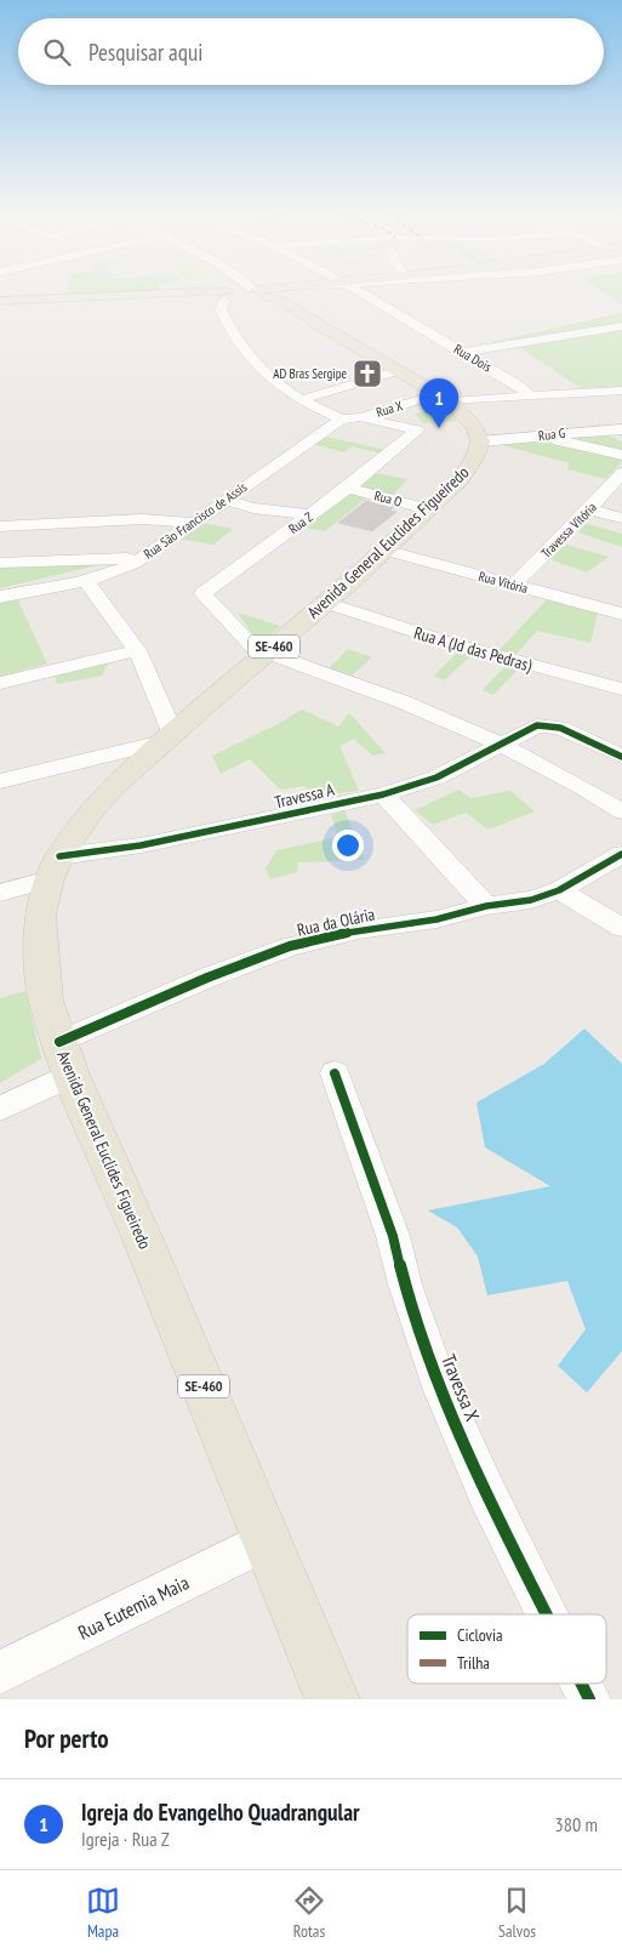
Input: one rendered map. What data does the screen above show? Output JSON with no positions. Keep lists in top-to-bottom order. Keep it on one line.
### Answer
{"streets":{"main road":["Avenida General Euclides Figueiredo","SE-460"],"street":["Rua Dois","Rua X","Rua G","Rua O","Rua São Francisco de Assis","Rua Z","Travessa Vitória","Rua Vitória","Rua A (Jd das Pedras)","Travessa A","Rua da Olária","Travessa X","Rua Eutemia Maia"]},"crossings":[["Rua Dois","Rua X"],["Rua X","Rua São Francisco de Assis"],["Rua X","Rua Z"],["Rua G","Avenida General Euclides Figueiredo"],["Rua O","Rua Z"],["Rua O","Avenida General Euclides Figueiredo"],["Rua Z","Avenida General Euclides Figueiredo"],["Travessa Vitória","Rua Vitória"],["Avenida General Euclides Figueiredo","Rua Vitória"],["Avenida General Euclides Figueiredo","Rua A (Jd das Pedras)"],["Avenida General Euclides Figueiredo","Travessa A"],["Avenida General Euclides Figueiredo","Rua da Olária"],["Avenida General Euclides Figueiredo","Rua Eutemia Maia"]],"places":{"church":["AD Bras Sergipe"]},"legend":["Ciclovia","Trilha"],"page":{"search":"Pesquisar aqui","pins":"1","heading":"Por perto","list":[{"mark":"1","name":"Igreja do Evangelho Quadrangular","note":"Igreja · Rua Z","value":"380 m"}],"nav":["Mapa","Rotas","Salvos"]}}
